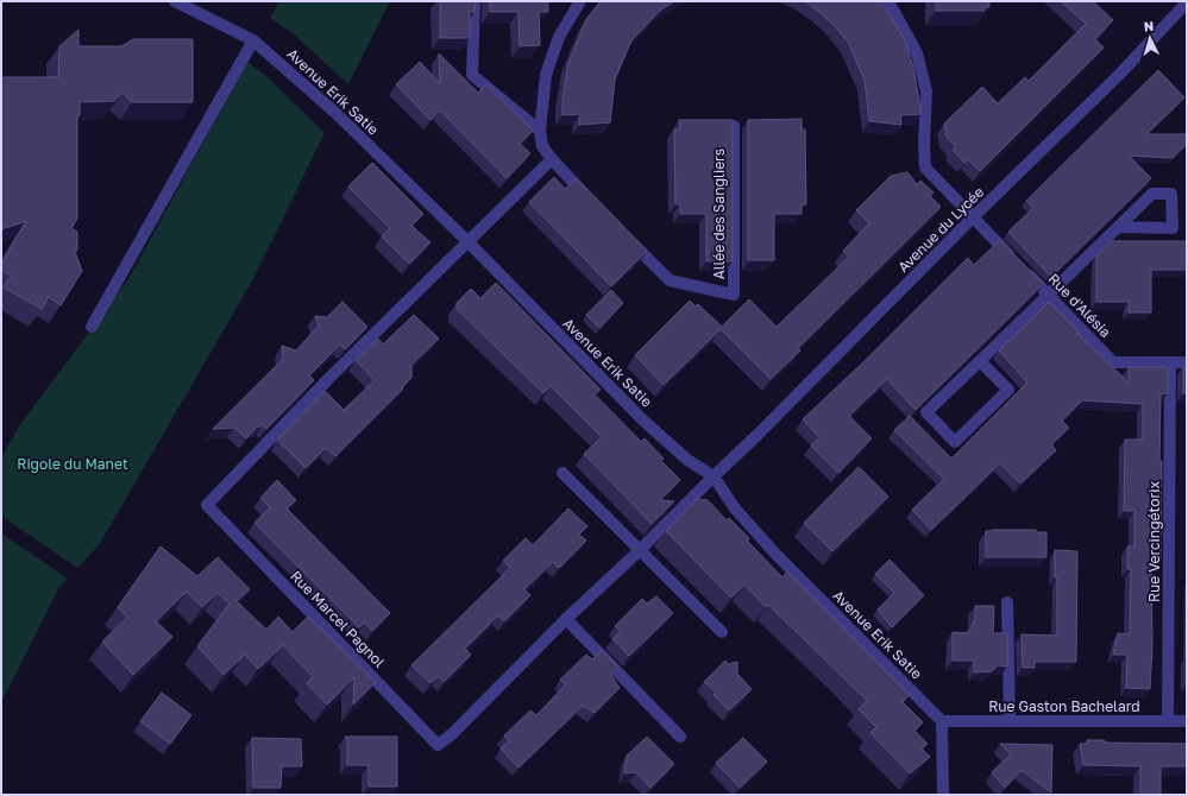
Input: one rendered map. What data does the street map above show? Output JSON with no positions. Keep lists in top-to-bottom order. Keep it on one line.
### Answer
{"streets":{"street":["Avenue Erik Satie","Allée des Sangliers","Avenue du Lycée","Rue d'Alésia","Rue Vercingétorix","Rue Marcel Pagnol","Rue Gaston Bachelard"]},"crossings":[["Avenue Erik Satie","Avenue du Lycée"],["Avenue Erik Satie","Rue Marcel Pagnol"],["Avenue Erik Satie","Rue Gaston Bachelard"],["Avenue du Lycée","Rue d'Alésia"],["Avenue du Lycée","Rue Marcel Pagnol"],["Rue d'Alésia","Rue Vercingétorix"],["Rue Vercingétorix","Rue Gaston Bachelard"]],"parks":["Rigole du Manet"],"north":"top"}
